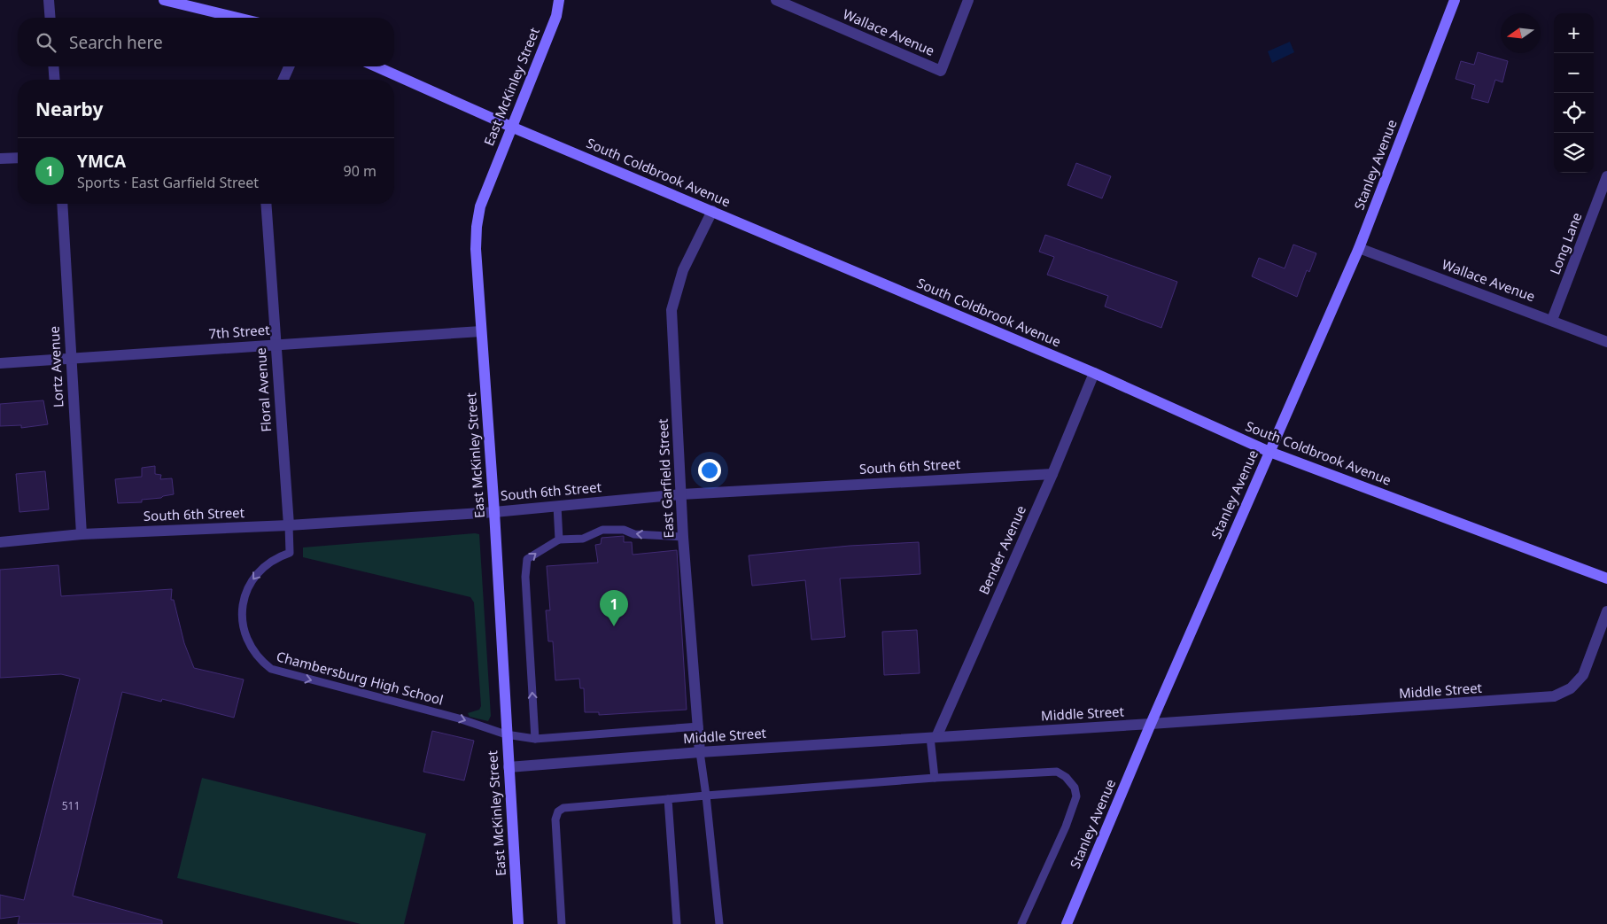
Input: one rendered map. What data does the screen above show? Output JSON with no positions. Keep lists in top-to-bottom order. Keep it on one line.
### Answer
{"streets":{"street":["Wallace Avenue","East McKinley Street","Stanley Avenue","South Coldbrook Avenue","Long Lane","7th Street","Lortz Avenue","Floral Avenue","South 6th Street","East Garfield Street","Bender Avenue","Middle Street"],"lane":["Chambersburg High School"]},"crossings":[["Wallace Avenue","Stanley Avenue"],["Wallace Avenue","Long Lane"],["East McKinley Street","South Coldbrook Avenue"],["East McKinley Street","7th Street"],["East McKinley Street","South 6th Street"],["East McKinley Street","Chambersburg High School"],["East McKinley Street","Middle Street"],["Stanley Avenue","South Coldbrook Avenue"],["Stanley Avenue","Middle Street"],["South Coldbrook Avenue","East Garfield Street"],["South Coldbrook Avenue","Bender Avenue"],["7th Street","Lortz Avenue"],["7th Street","Floral Avenue"],["Lortz Avenue","South 6th Street"],["Floral Avenue","South 6th Street"],["Floral Avenue","Chambersburg High School"],["South 6th Street","East Garfield Street"],["South 6th Street","Bender Avenue"],["South 6th Street","Chambersburg High School"],["East Garfield Street","Chambersburg High School"],["East Garfield Street","Middle Street"],["Bender Avenue","Middle Street"]],"house_numbers":["511"],"north":"left","page":{"map_buttons":["+","−"],"search":"Search here","heading":"Nearby","list":[{"mark":"1","name":"YMCA","note":"Sports · East Garfield Street","value":"90 m"}],"pins":"1"}}
